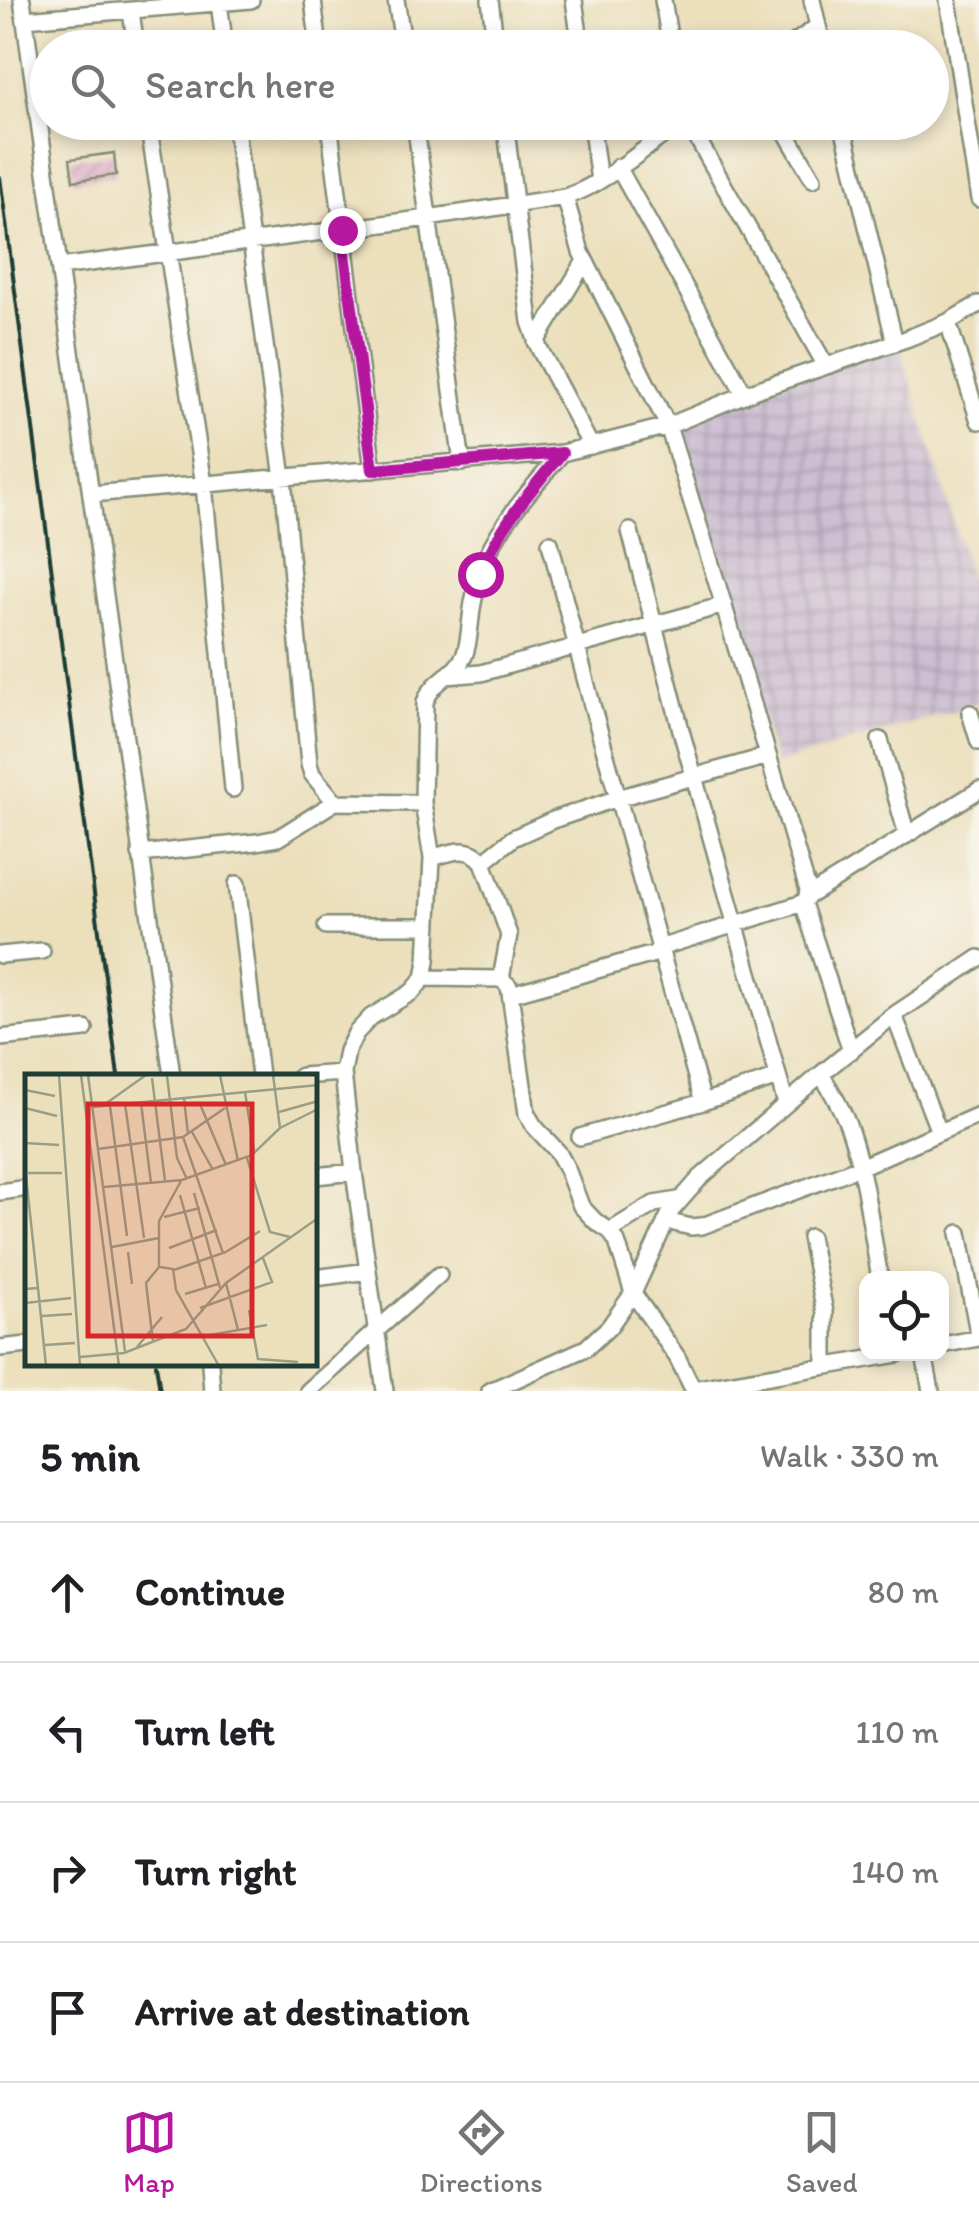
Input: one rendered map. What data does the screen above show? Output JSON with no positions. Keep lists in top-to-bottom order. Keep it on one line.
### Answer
{"page":{"search":"Search here","heading":["5 min","Walk · 330 m"],"list":[["Continue","80 m"],["Turn left","110 m"],["Turn right","140 m"],"Arrive at destination"],"nav":["Map","Directions","Saved"]}}
